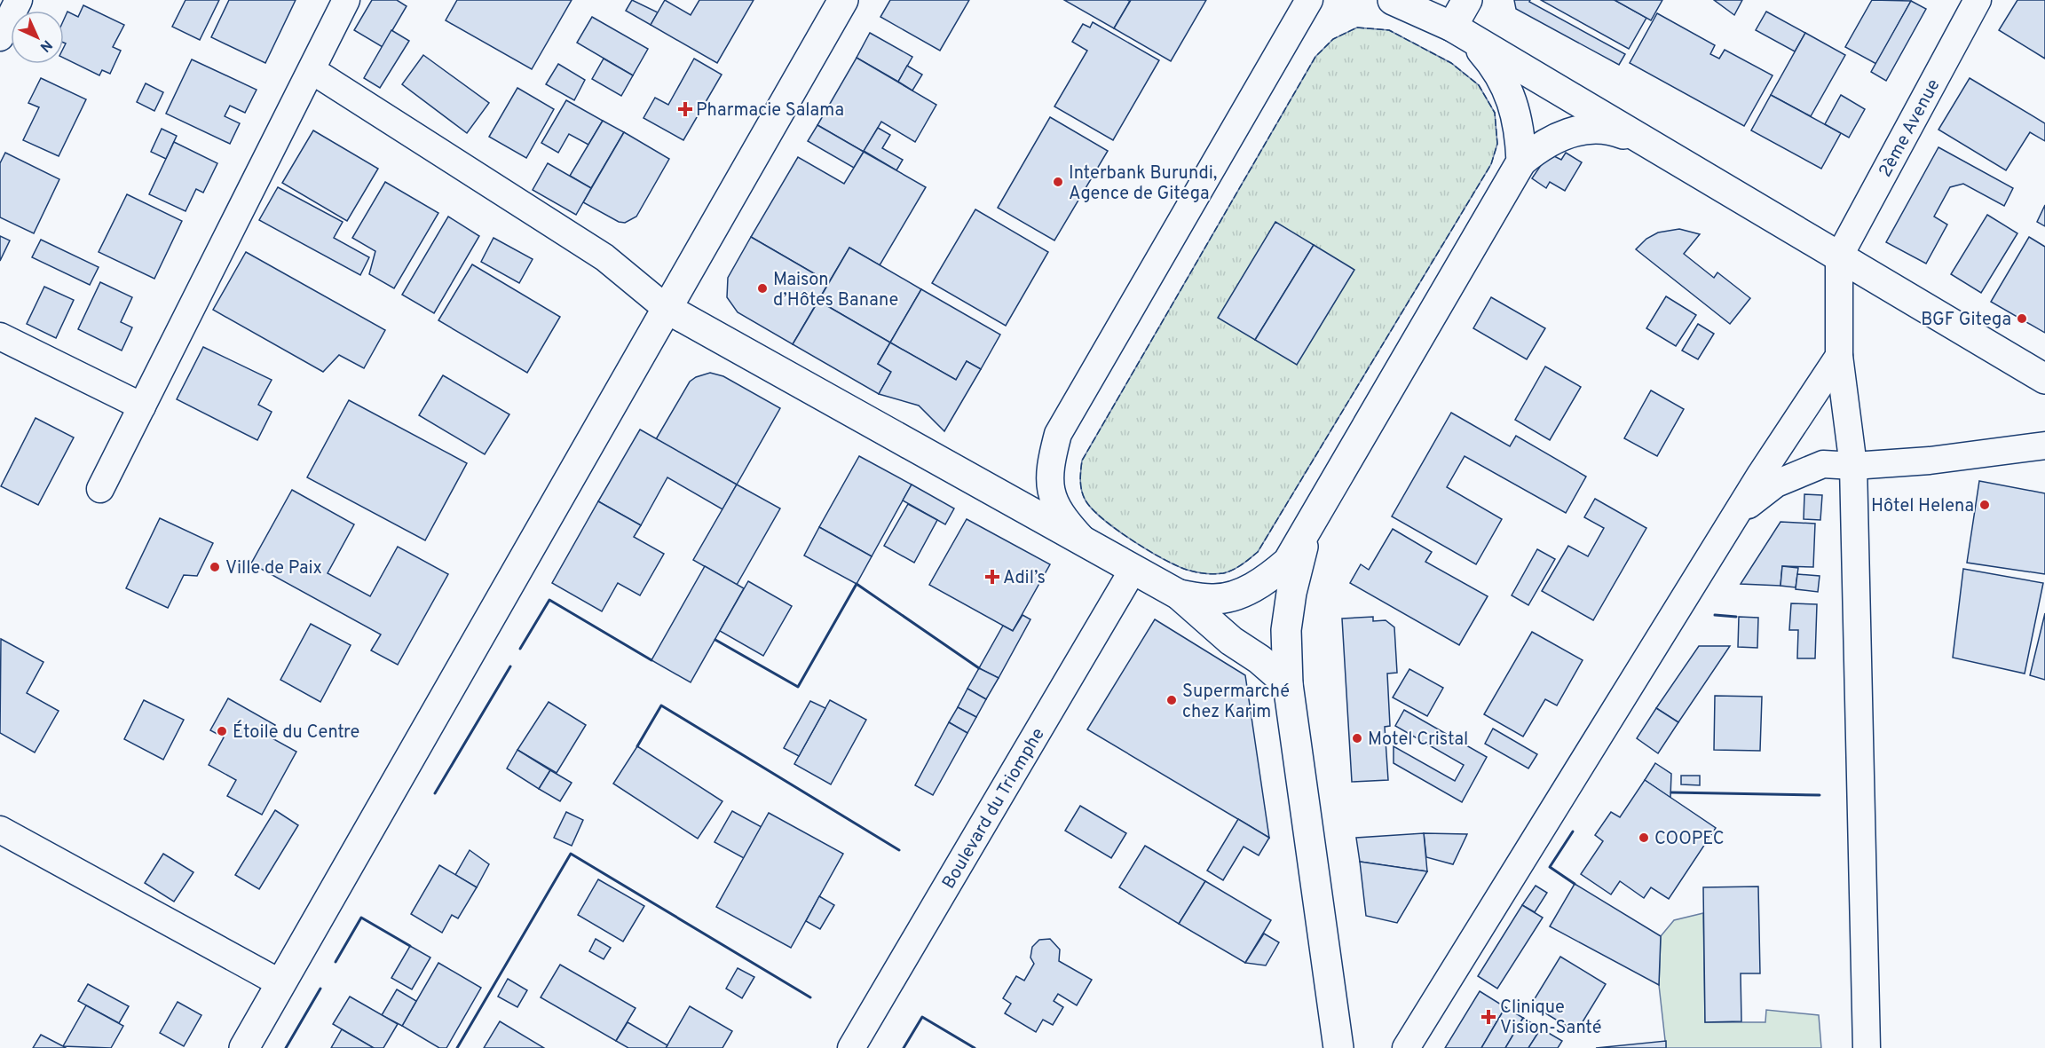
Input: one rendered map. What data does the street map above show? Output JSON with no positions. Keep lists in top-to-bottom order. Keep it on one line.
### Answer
{"streets":{"street":["2ème Avenue","Boulevard du Triomphe"]},"places":{"health":["Pharmacie Salama","Adil’s","Clinique Vision-Santé"],"other":["Interbank Burundi, Agence de Gitega","Maison d’Hôtes Banane","BGF Gitega","Hôtel Helena","Ville de Paix","Supermarché chez Karim","Étoile du Centre","Motel Cristal","COOPEC"]},"north":"bottom right"}
